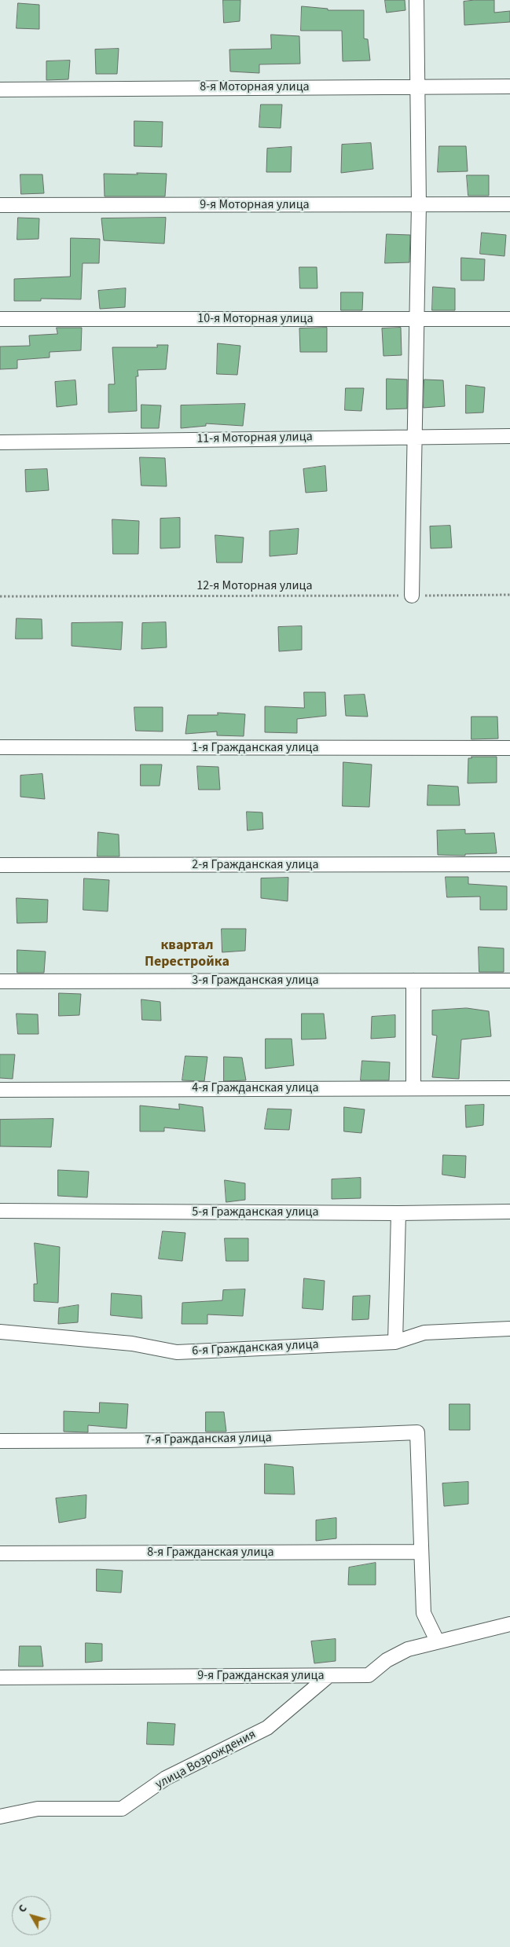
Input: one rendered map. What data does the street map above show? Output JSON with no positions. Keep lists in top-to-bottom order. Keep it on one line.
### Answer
{"streets":{"street":["8-я Моторная улица","9-я Моторная улица","10-я Моторная улица","11-я Моторная улица","1-я Гражданская улица","2-я Гражданская улица","3-я Гражданская улица","4-я Гражданская улица","5-я Гражданская улица","6-я Гражданская улица","7-я Гражданская улица","8-я Гражданская улица","9-я Гражданская улица","улица Возрождения"],"path":["12-я Моторная улица"]},"crossings":[["7-я Гражданская улица","8-я Гражданская улица"],["9-я Гражданская улица","улица Возрождения"]],"districts":["квартал Перестройка"],"north":"top left"}
